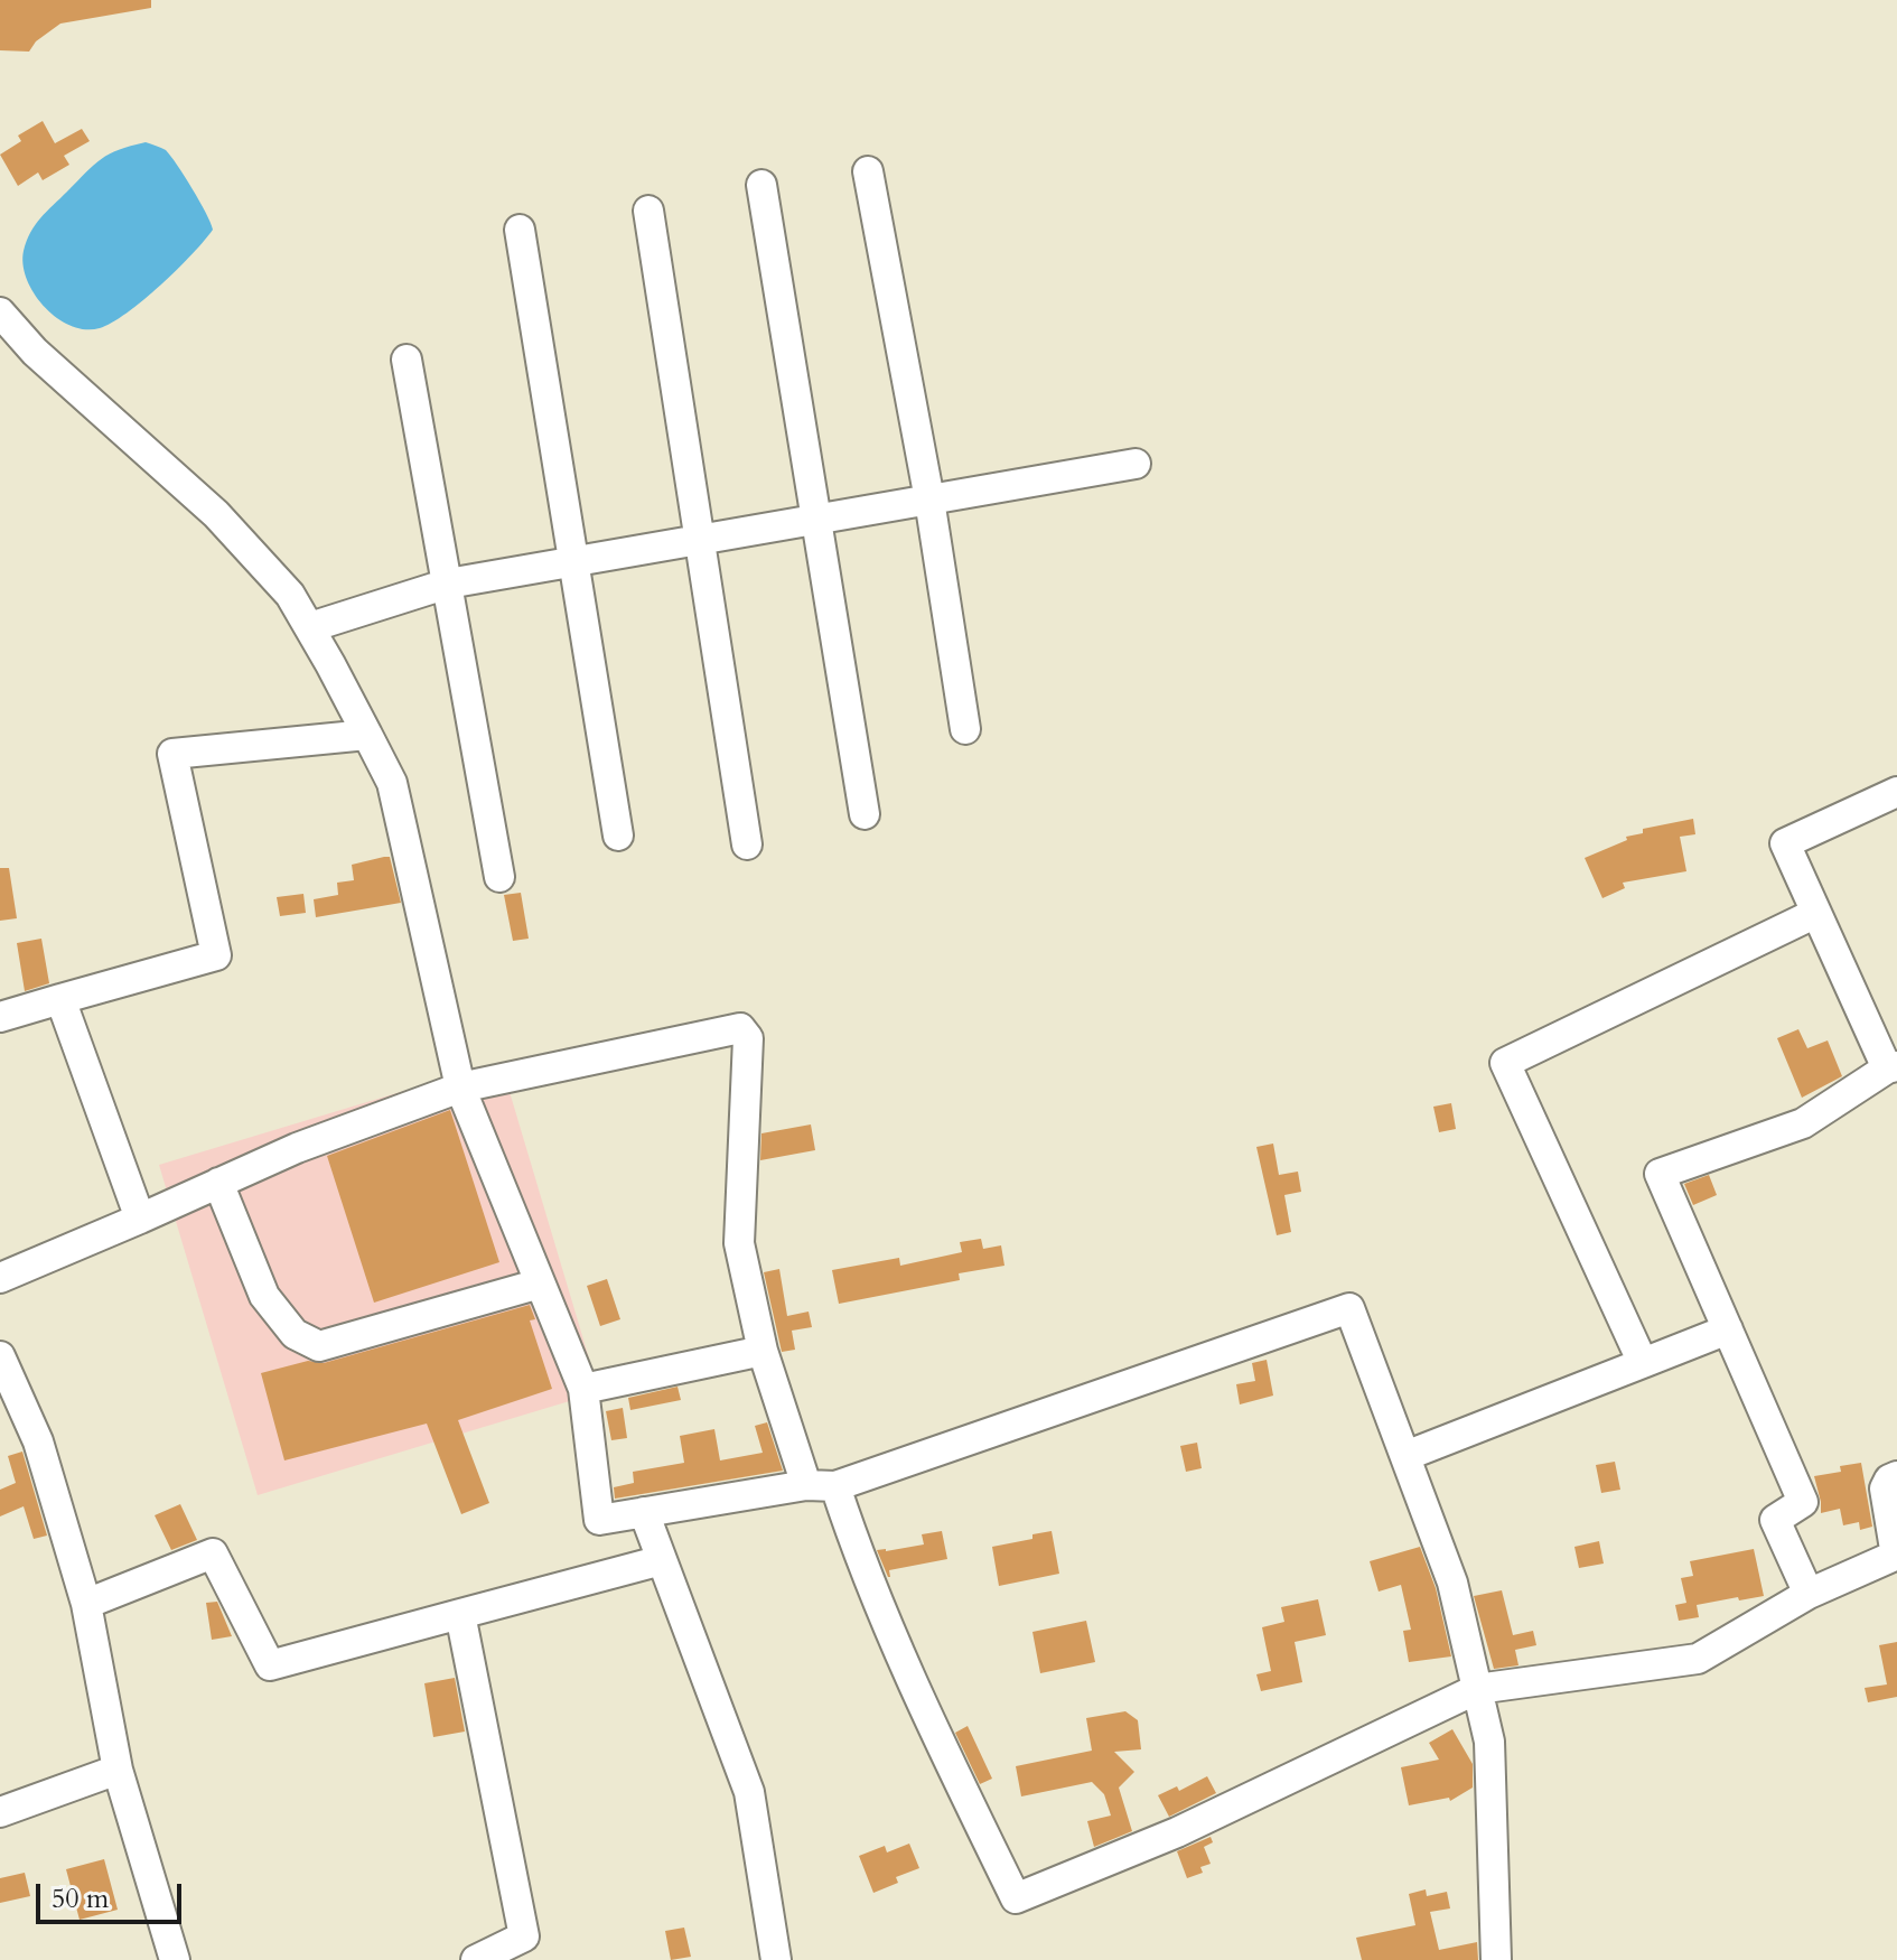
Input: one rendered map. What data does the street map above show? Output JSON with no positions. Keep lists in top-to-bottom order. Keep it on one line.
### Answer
{"scale_bar":"50 m"}
